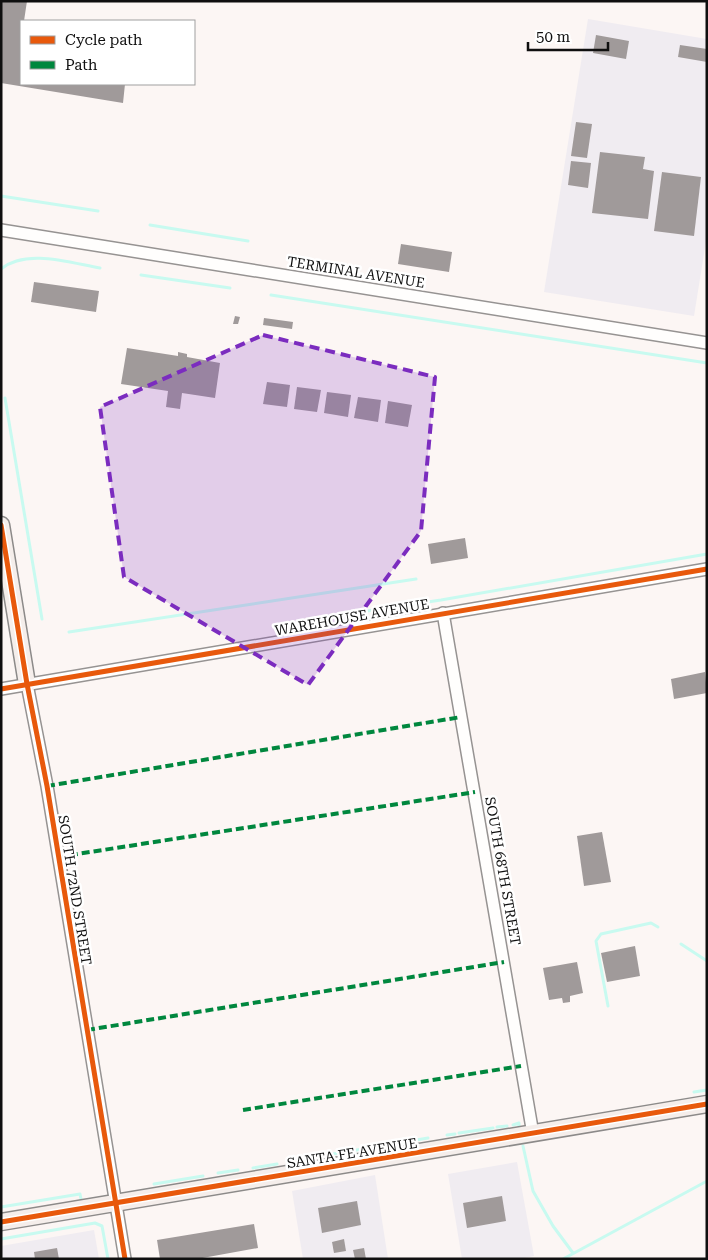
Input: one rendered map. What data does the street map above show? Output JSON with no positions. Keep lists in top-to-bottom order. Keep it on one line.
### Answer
{"streets":{"street":["TERMINAL AVENUE","WAREHOUSE AVENUE","SOUTH 68TH STREET","SOUTH 72ND STREET","SANTA FE AVENUE"]},"crossings":[["WAREHOUSE AVENUE","SOUTH 68TH STREET"],["WAREHOUSE AVENUE","SOUTH 72ND STREET"],["SOUTH 68TH STREET","SANTA FE AVENUE"],["SOUTH 72ND STREET","SANTA FE AVENUE"]],"legend":["Cycle path","Path"],"scale_bar":"50 m"}
